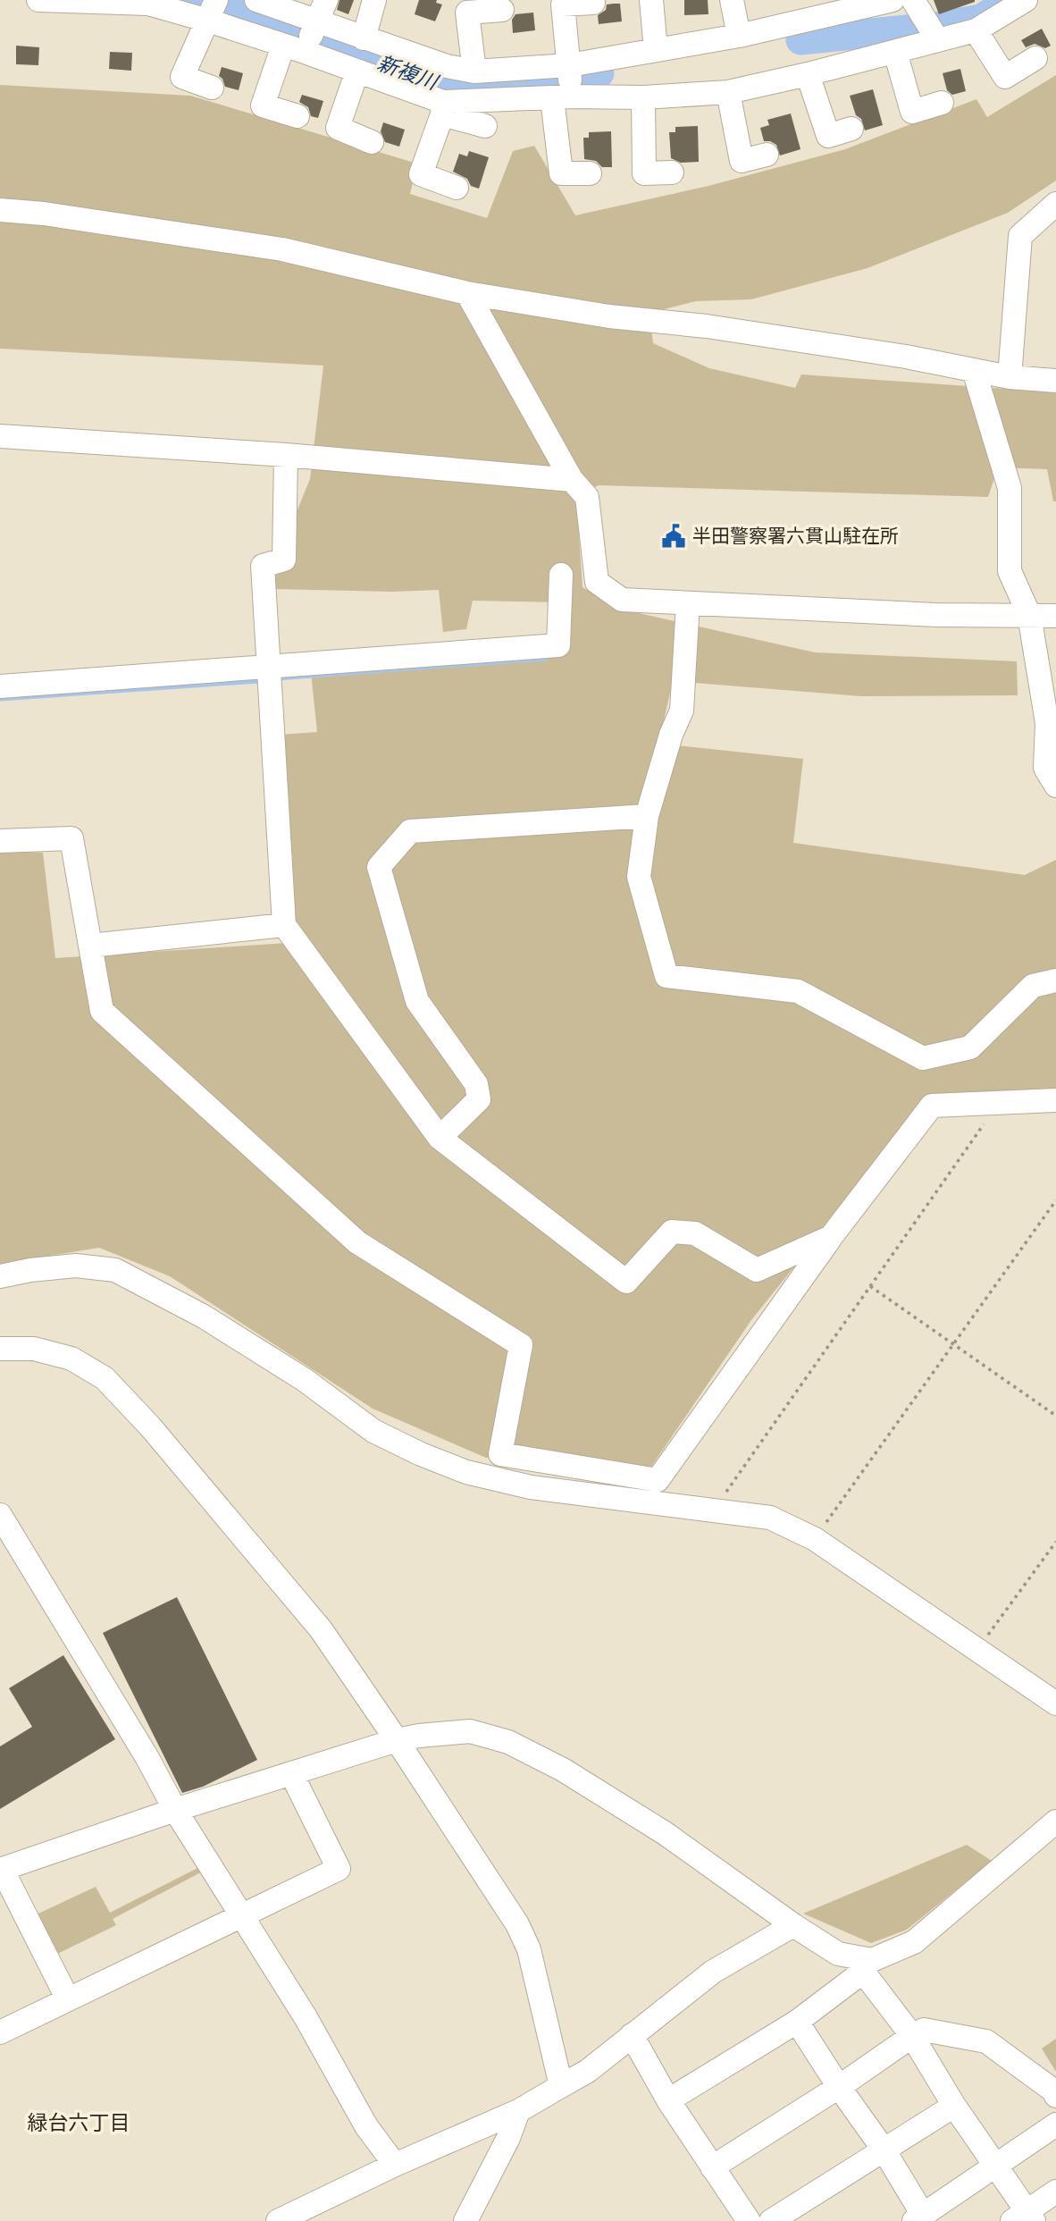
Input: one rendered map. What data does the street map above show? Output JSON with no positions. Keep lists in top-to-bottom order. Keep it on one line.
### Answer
{"districts":["緑台六丁目"],"water":["新複川"],"places":{"public building":["半田警察署六貫山駐在所"]}}
